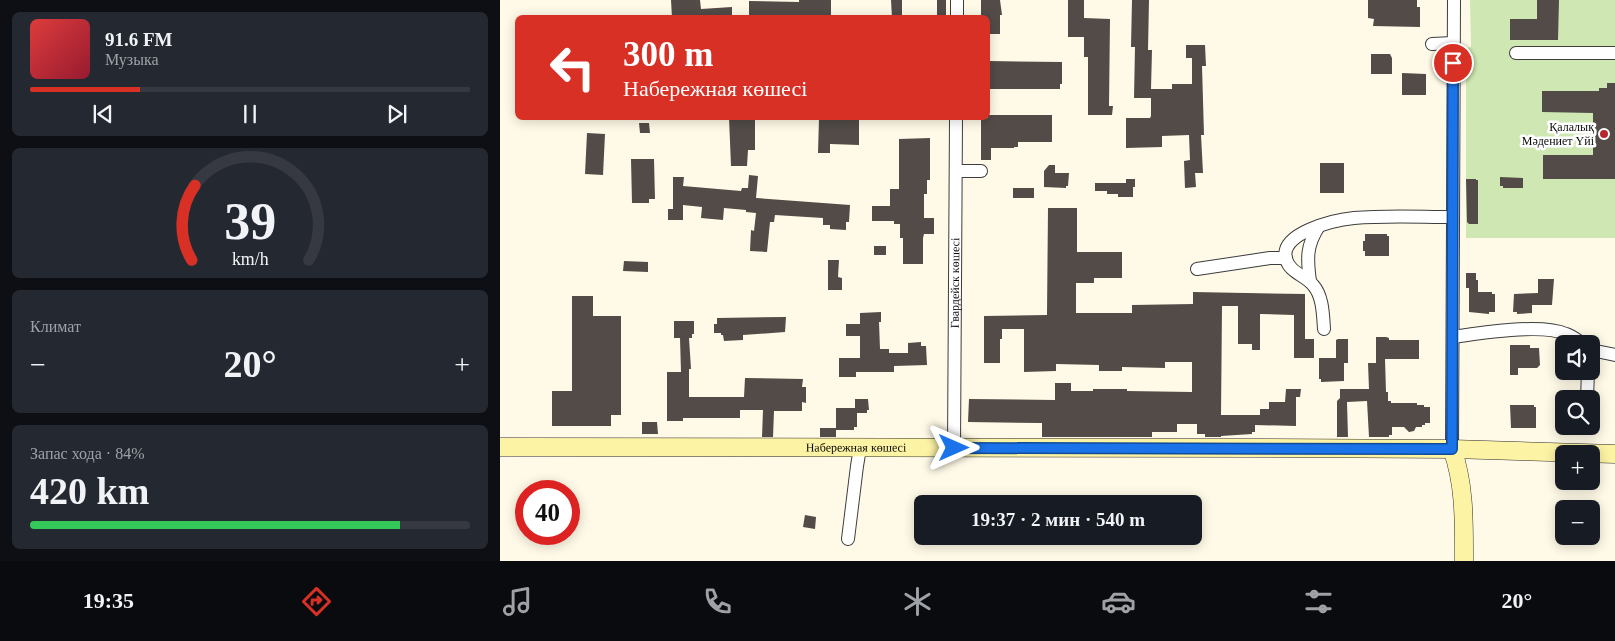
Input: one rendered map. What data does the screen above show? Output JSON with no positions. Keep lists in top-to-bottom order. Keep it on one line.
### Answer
{"streets":{"street":["Гвардейск көшесі","Набережная көшесі"]},"crossings":[["Гвардейск көшесі","Набережная көшесі"]],"places":["Қалалық Мәдениет Үйі"],"page":{"turn":["300 m","Набережная көшесі"],"song":["91.6 FM","Музыка"],"tile":["Климат",["Запас хода · 84%","420 km"]],"map_buttons":["+","−"],"heat":["−","20°","+"],"limit":"40","trip":"19:37 · 2 мин · 540 m","tabs":["19:35","20°"],"gauge":["39","km/h"]}}
